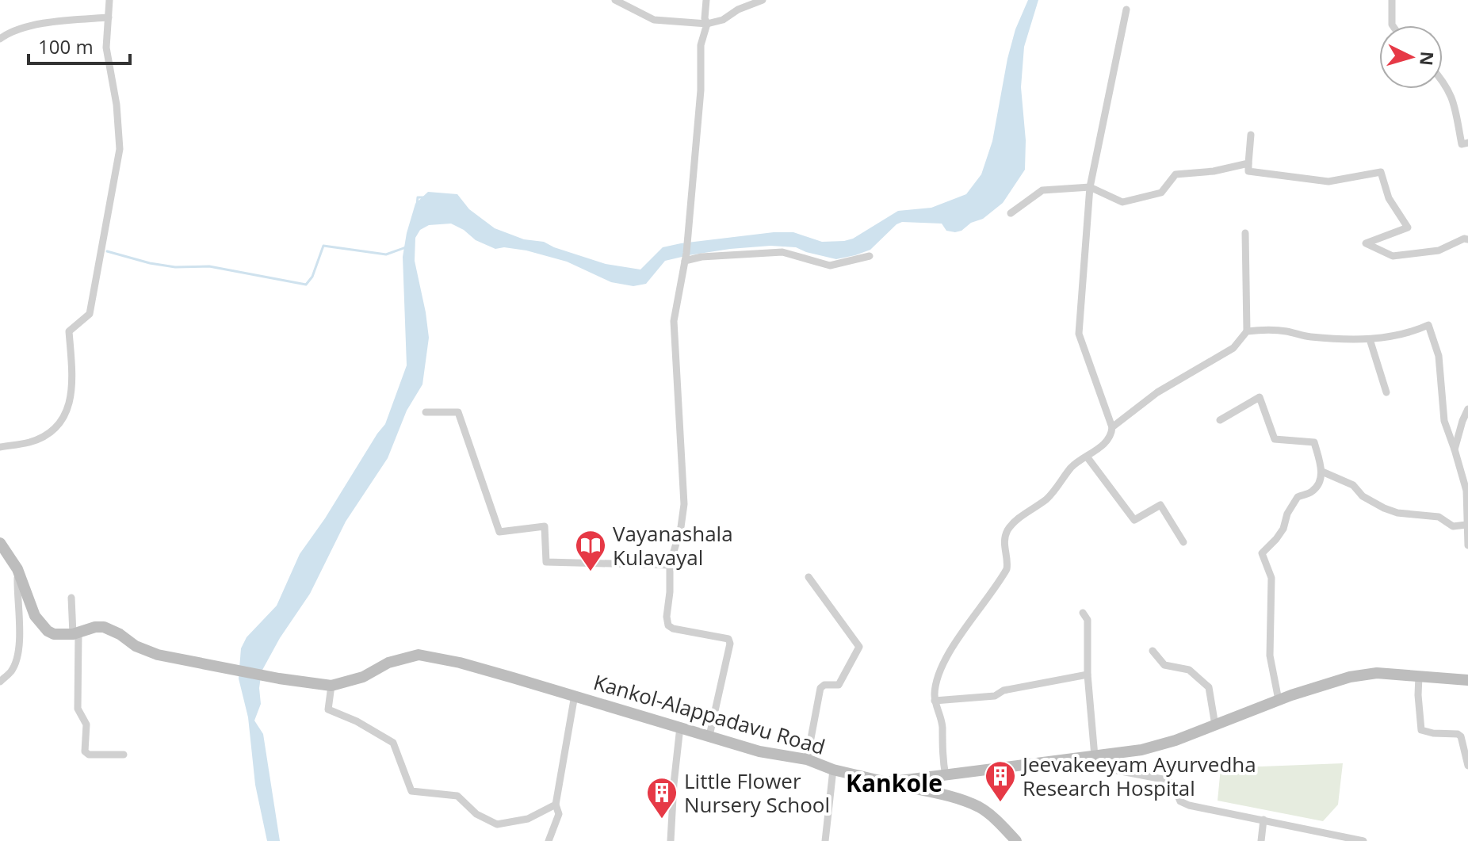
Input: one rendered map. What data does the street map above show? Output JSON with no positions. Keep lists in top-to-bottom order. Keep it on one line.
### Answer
{"streets":{"main road":["Kankol-Alappadavu Road"]},"districts":["Kankole"],"places":{"library":["Vayanashala Kulavayal"],"building":["Jeevakeeyam Ayurvedha Research Hospital","Little Flower Nursery School"]},"scale_bar":"100 m","north":"right"}
